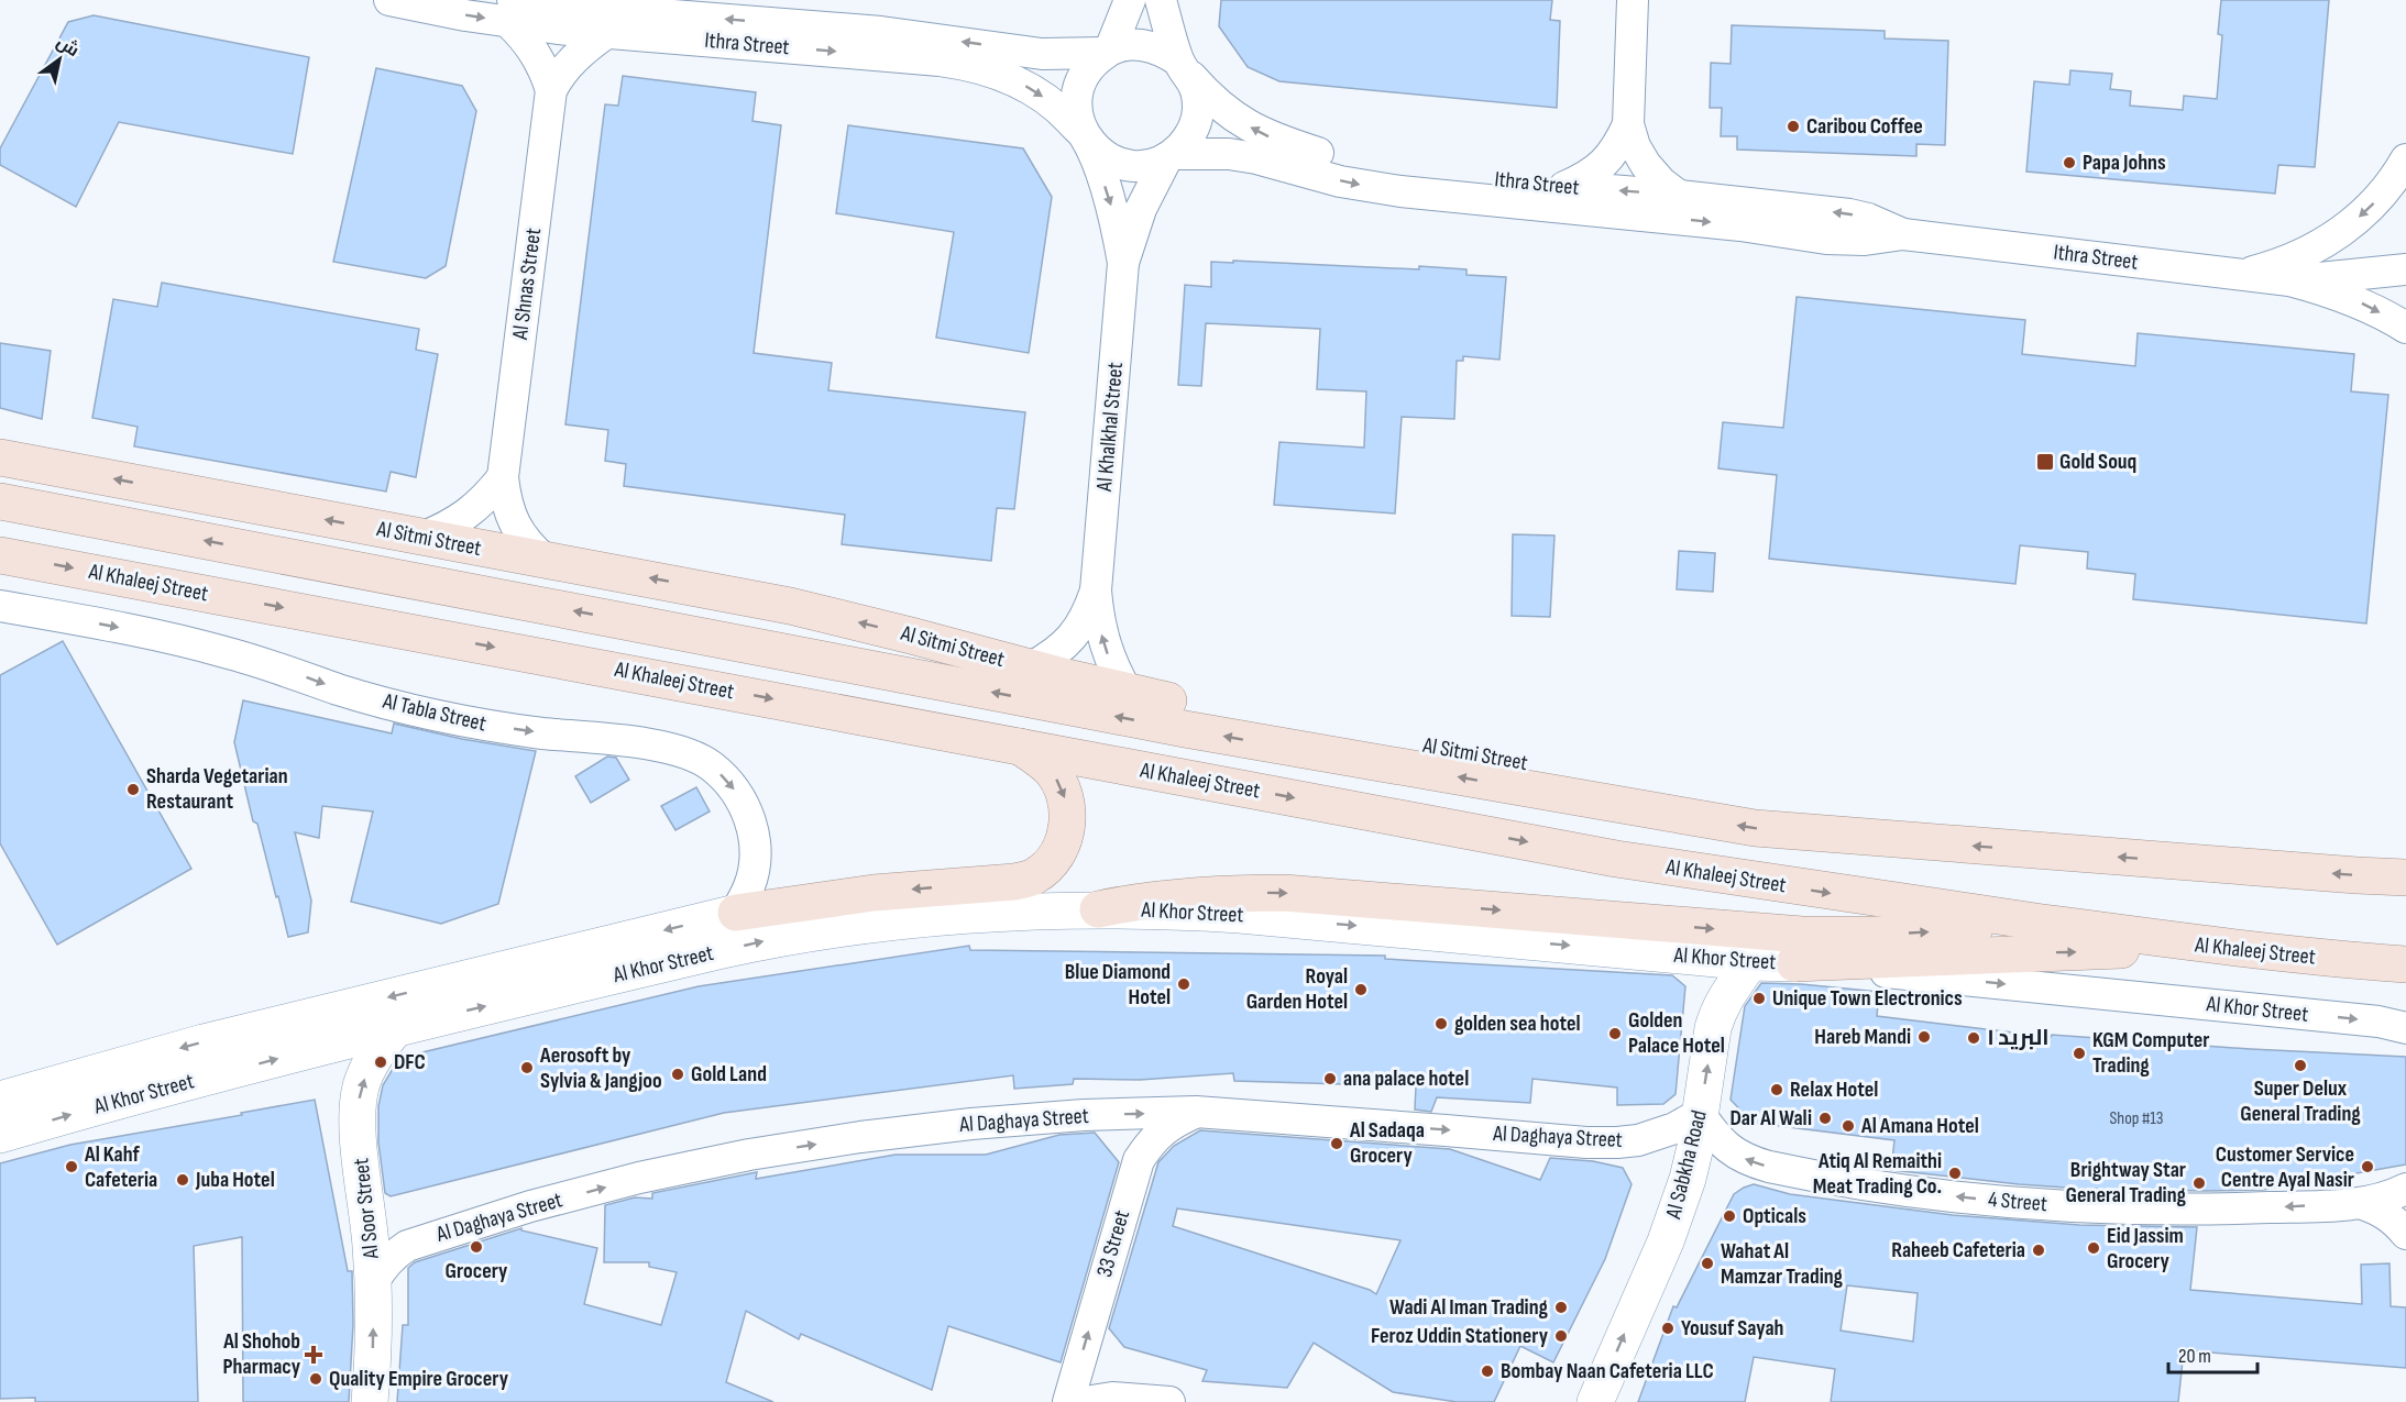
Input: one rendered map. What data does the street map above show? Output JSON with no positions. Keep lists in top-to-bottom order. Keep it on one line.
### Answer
{"streets":{"main road":["Al Sitmi Street","Al Khaleej Street","Al Khor Street","Al Sabkha Road","Al Soor Street"],"street":["Ithra Street","Al Shnas Street","Al Khalkhal Street","Al Tabla Street","Al Daghaya Street","4 Street","33 Street"]},"crossings":[["Ithra Street","Al Shnas Street"],["Ithra Street","Al Khalkhal Street"],["Al Shnas Street","Al Sitmi Street"],["Al Khalkhal Street","Al Sitmi Street"],["Al Tabla Street","Al Khor Street"],["Al Khor Street","Al Sabkha Road"],["Al Khor Street","Al Soor Street"],["Al Daghaya Street","Al Sabkha Road"],["Al Daghaya Street","4 Street"],["Al Daghaya Street","Al Soor Street"],["Al Daghaya Street","33 Street"],["Al Sabkha Road","4 Street"]],"one_way":["Al Tabla Street","Al Daghaya Street","Al Sabkha Road","4 Street","Al Soor Street","33 Street"],"places":{"other":["Caribou Coffee","Papa Johns","Sharda Vegetarian Restaurant","Blue Diamond Hotel","Royal Garden Hotel","Unique Town Electronics","golden sea hotel","Golden Palace Hotel","Hareb Mandi","البريد ١","KGM Computer Trading","DFC","Super Delux General Trading","Aerosoft by Sylvia & Jangjoo","Gold Land","ana palace hotel","Relax Hotel","Dar Al Wali","Al Amana Hotel","Al Sadaqa Grocery","Al Kahf Cafeteria","Customer Service Centre Ayal Nasir","Atiq Al Remaithi Meat Trading Co.","Juba Hotel","Brightway Star General Trading","Opticals","Grocery","Eid Jassim Grocery","Raheeb Cafeteria","Wahat Al Mamzar Trading","Wadi Al Iman Trading","Yousuf Sayah","Feroz Uddin Stationery","Bombay Naan Cafeteria LLC","Quality Empire Grocery"],"transit":["Gold Souq"],"health":["Al Shohob Pharmacy"]},"house_numbers":["Shop #13"],"scale_bar":"20 m","north":"top right"}
